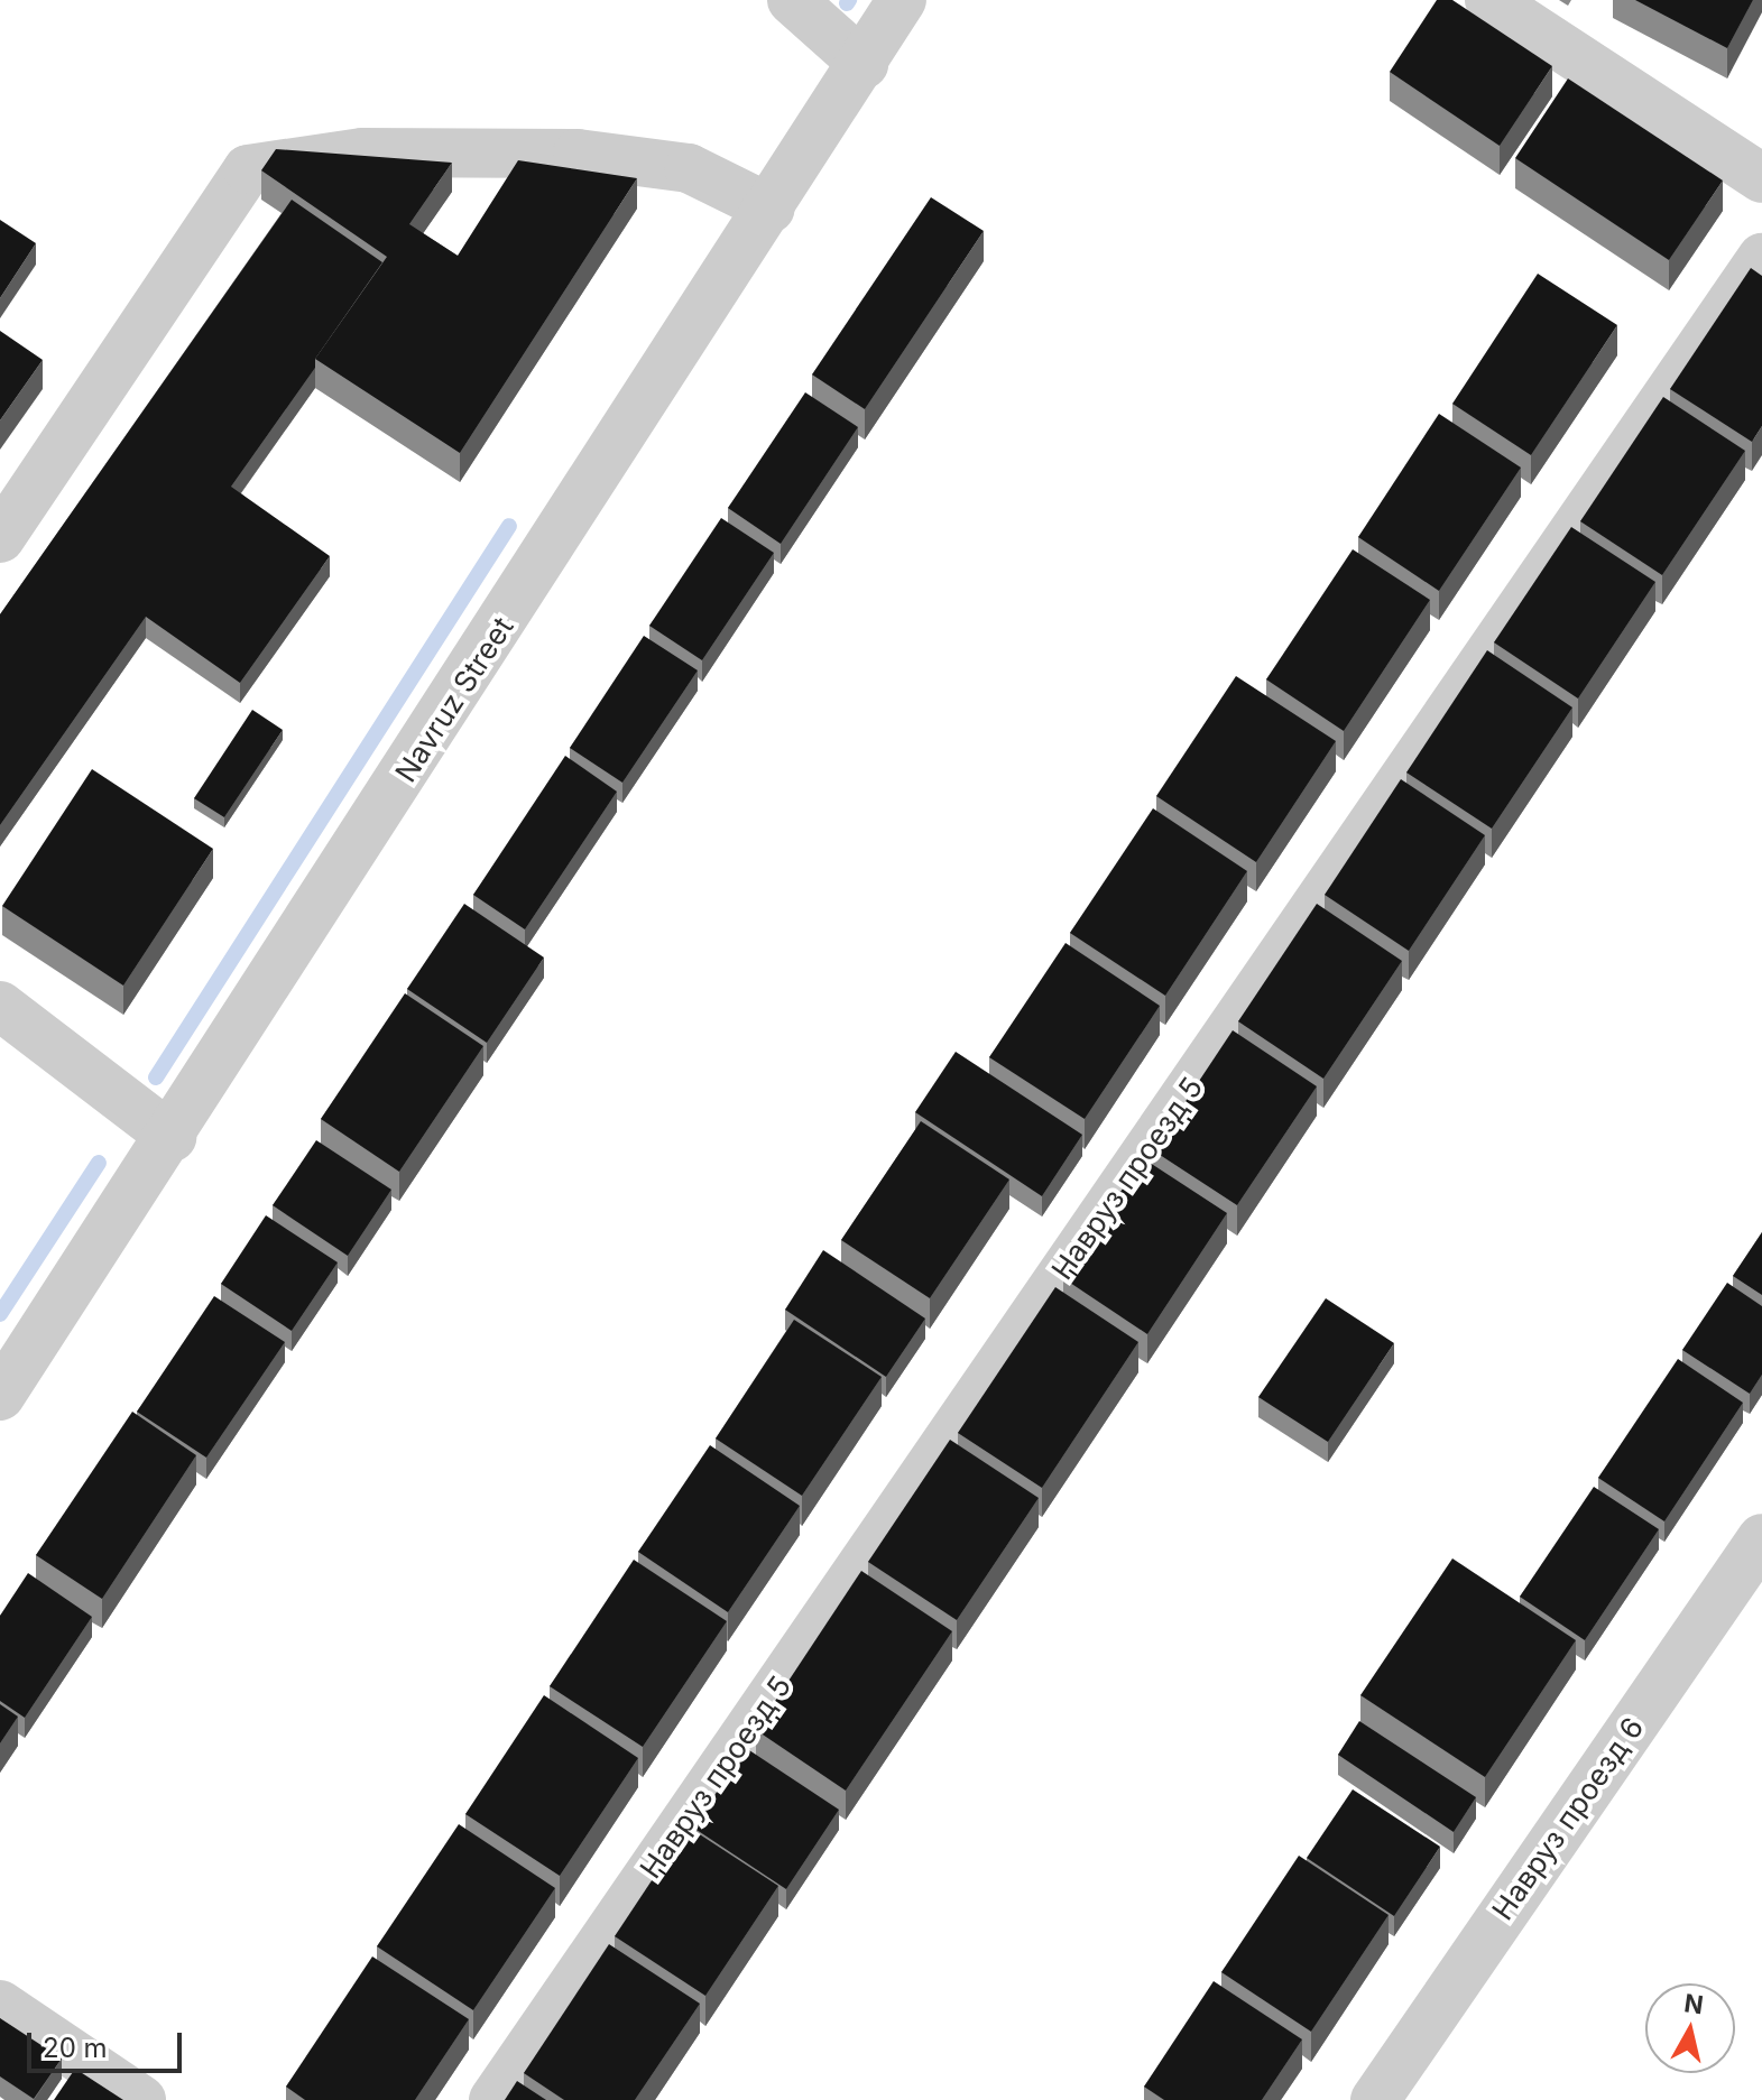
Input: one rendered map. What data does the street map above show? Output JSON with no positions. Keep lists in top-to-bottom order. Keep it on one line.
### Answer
{"streets":{"street":["Navruz Street","Навруз проезд 5","Навруз проезд 6"]},"scale_bar":"20 m","north":"top"}
